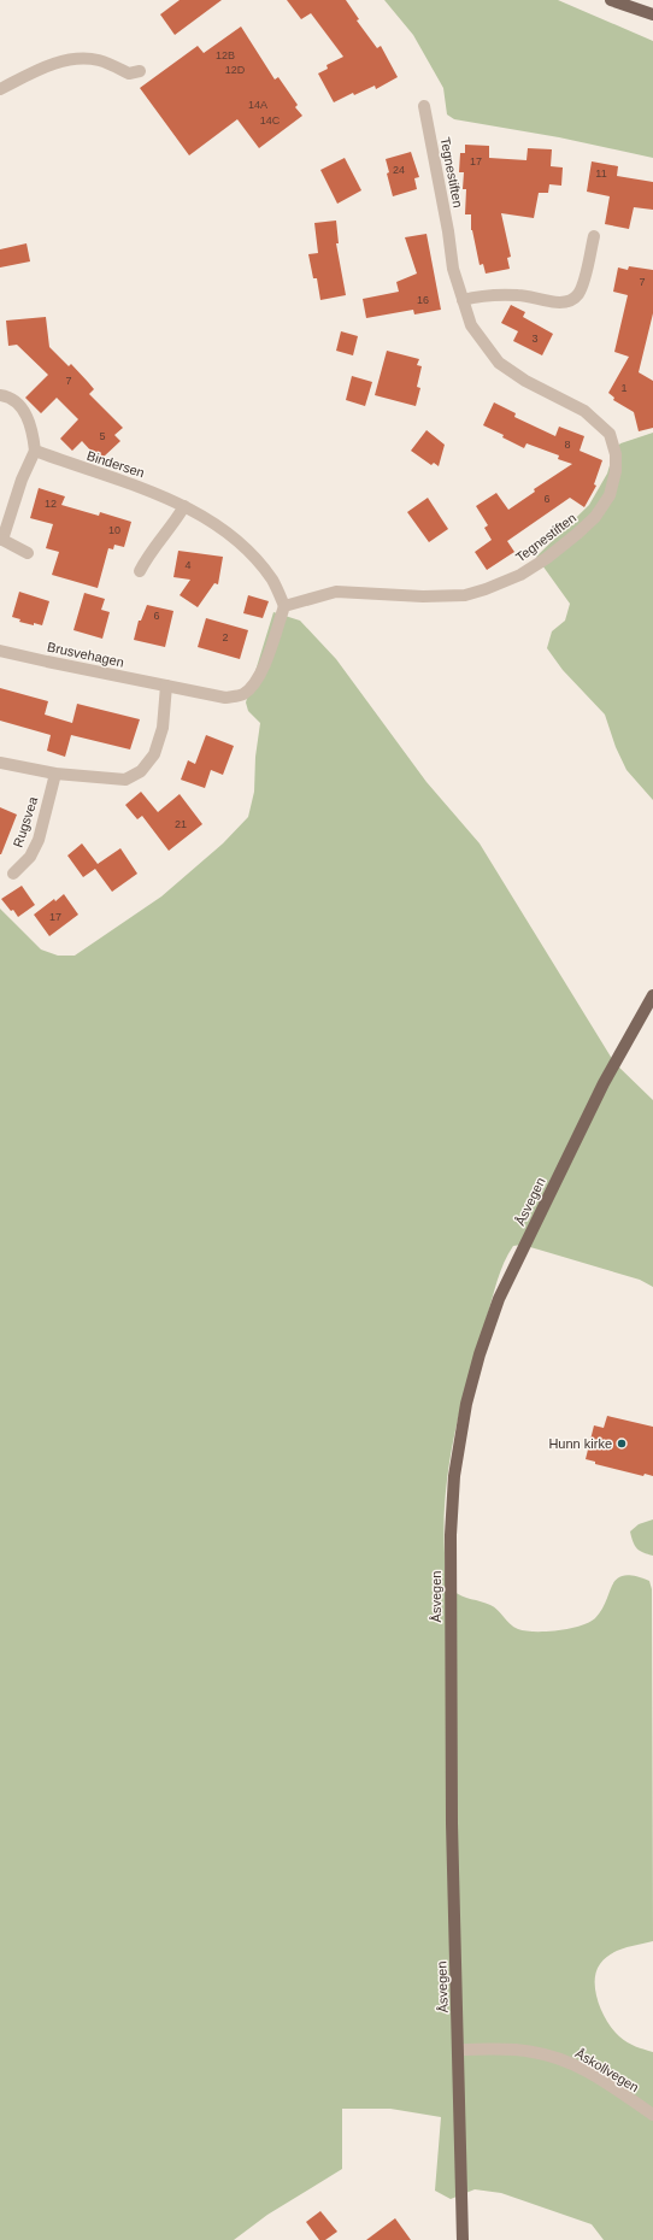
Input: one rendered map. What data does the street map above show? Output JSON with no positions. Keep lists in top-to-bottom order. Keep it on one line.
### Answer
{"streets":{"main road":["Åsvegen"],"street":["Tegnestiften","Bindersen","Brusvehagen","Rugsvea","Åskollvegen"]},"crossings":[["Tegnestiften","Bindersen"],["Åsvegen","Åskollvegen"]],"places":["Hunn kirke"],"house_numbers":["12B","12D","14A","14C","17","24","11","7","16","3","7","1","5","8","6","12","10","4","6","2","21","17"]}
